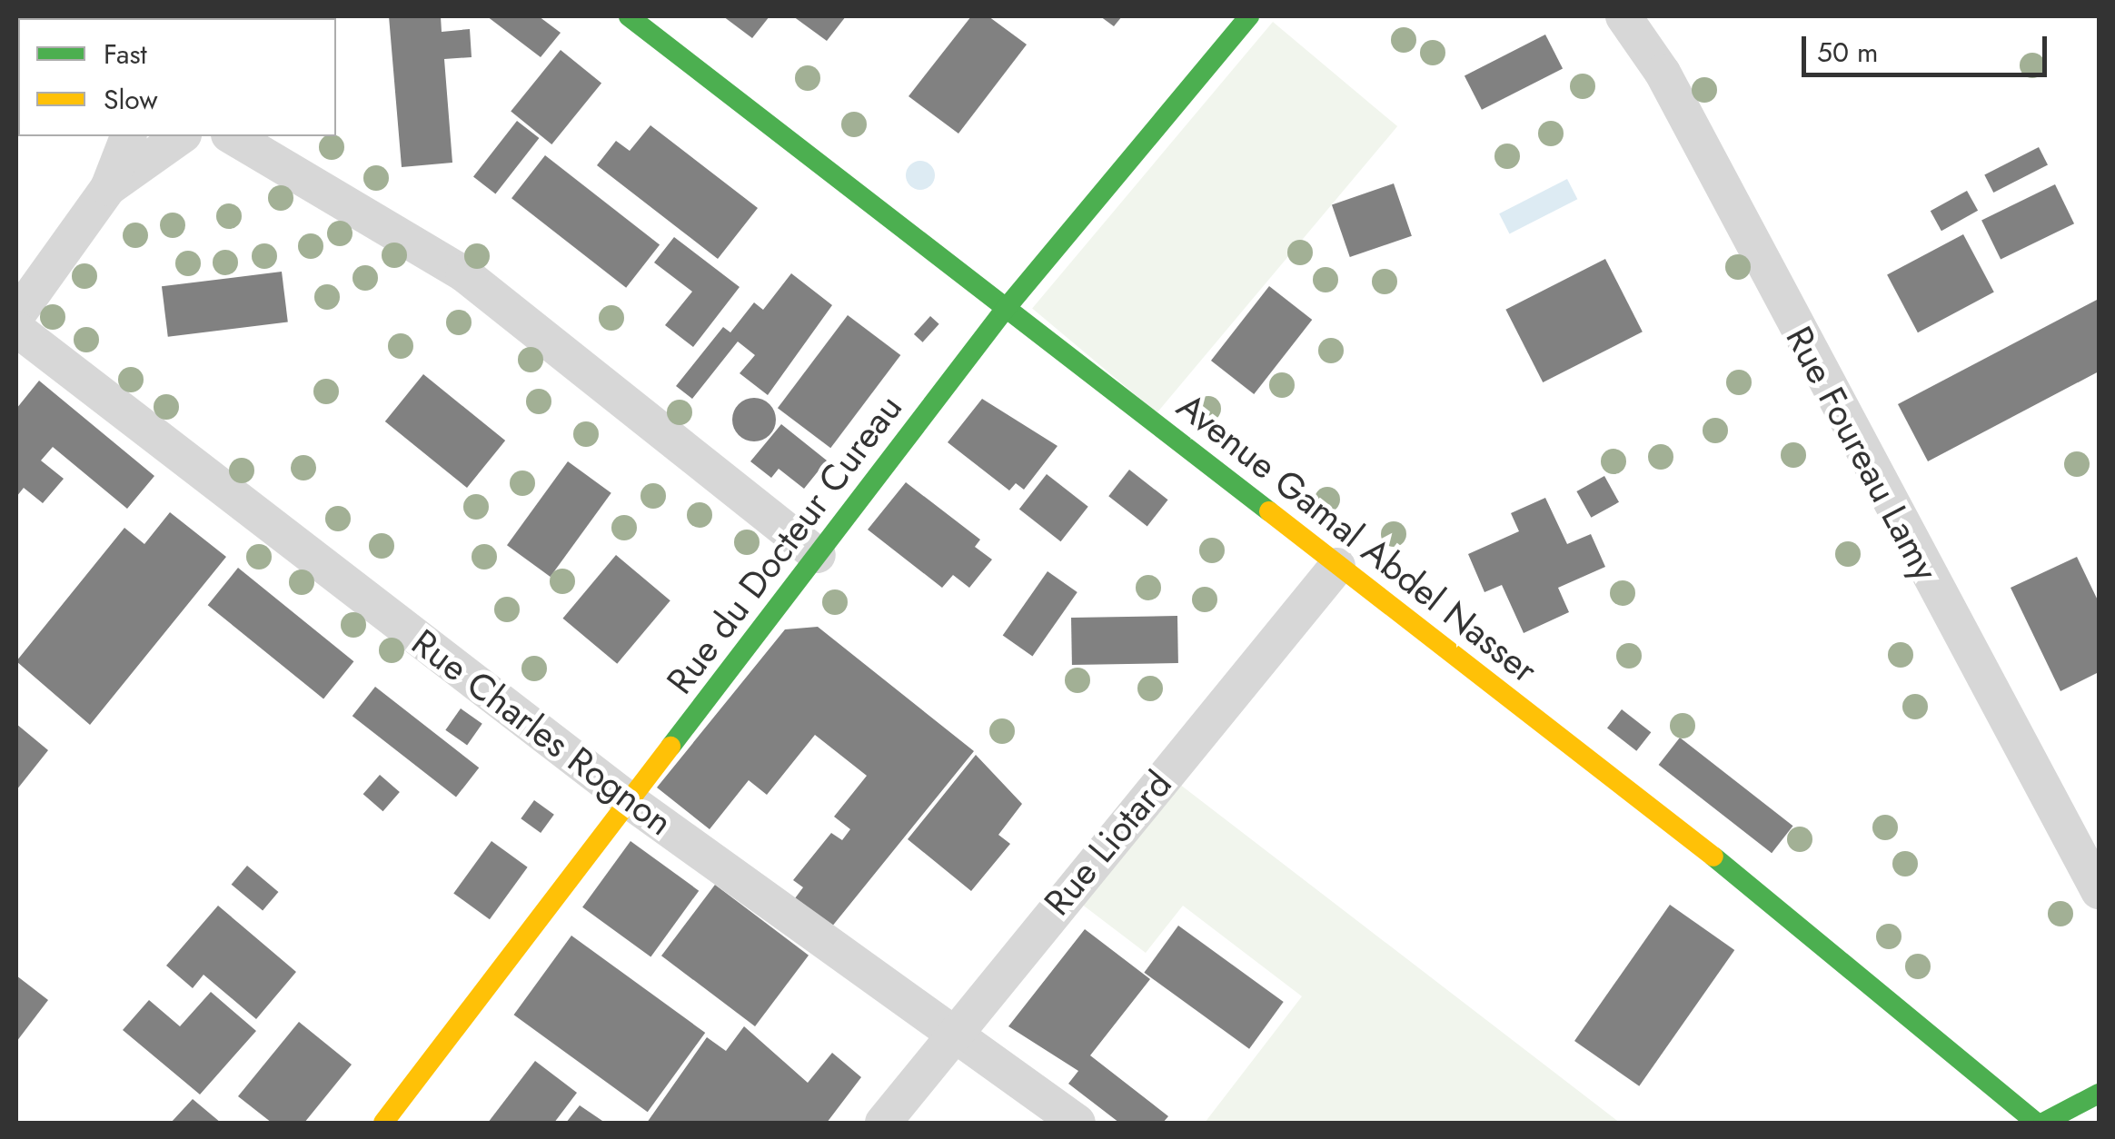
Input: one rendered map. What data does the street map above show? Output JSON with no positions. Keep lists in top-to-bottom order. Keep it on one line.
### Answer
{"streets":{"street":["Rue Foureau Lamy","Avenue Gamal Abdel Nasser","Rue du Docteur Cureau","Rue Charles Rognon","Rue Liotard"]},"crossings":[["Avenue Gamal Abdel Nasser","Rue du Docteur Cureau"],["Avenue Gamal Abdel Nasser","Rue Liotard"],["Rue du Docteur Cureau","Rue Charles Rognon"],["Rue Charles Rognon","Rue Liotard"]],"legend":["Fast","Slow"],"scale_bar":"50 m"}
